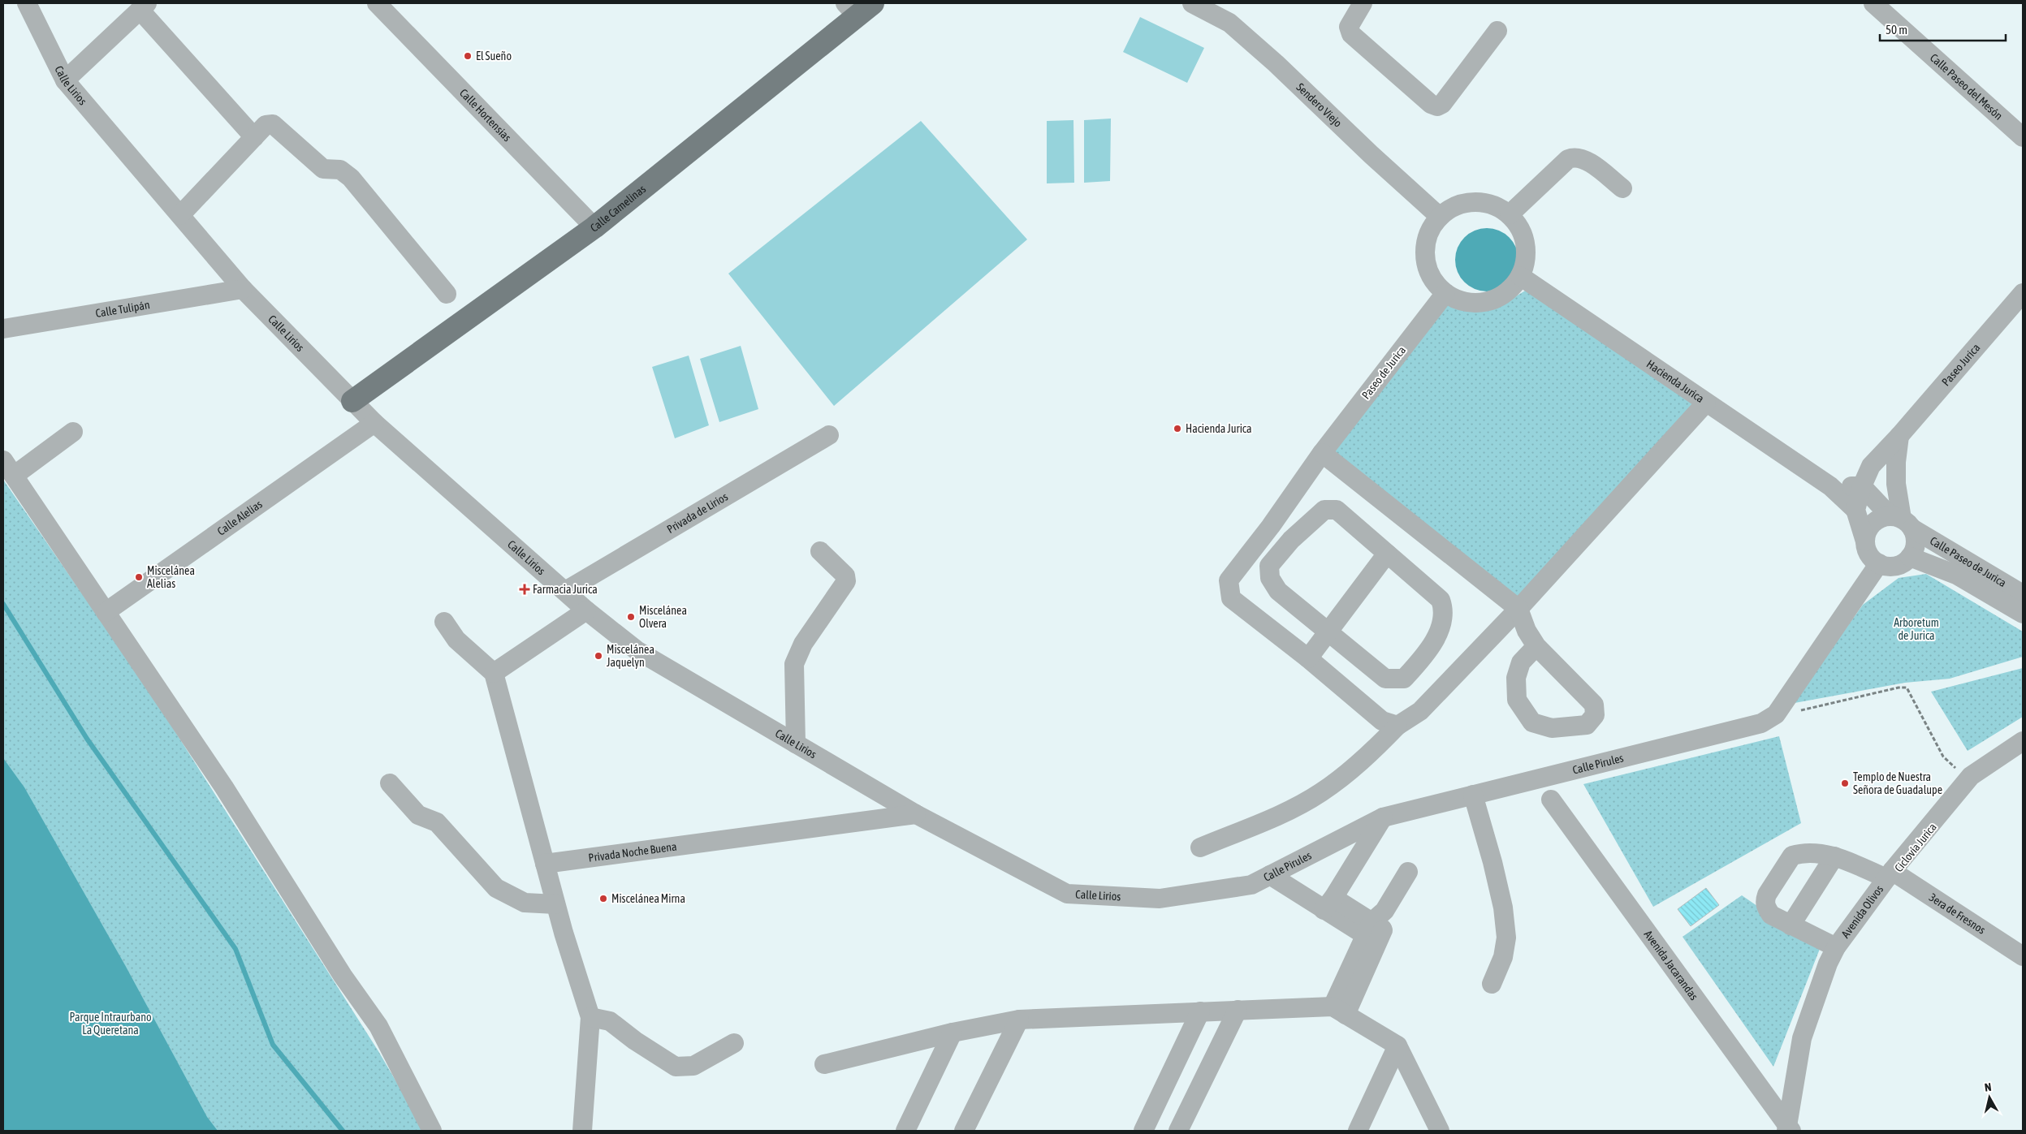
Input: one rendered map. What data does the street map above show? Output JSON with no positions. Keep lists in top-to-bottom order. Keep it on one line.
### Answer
{"streets":{"main road":["Calle Camelinas"],"street":["Calle Lirios","Calle Paseo del Mesón","Sendero Viejo","Calle Hortensias","Calle Tulipán","Paseo Jurica","Paseo de Jurica","Hacienda Jurica","Privada de Lirios","Calle Alelias","Calle Paseo de Jurica","Calle Pirules","Privada Noche Buena","Avenida Olivos","3era de Fresnos","Avenida Jacarandas"]},"crossings":[["Calle Lirios","Calle Camelinas"],["Calle Lirios","Calle Tulipán"],["Calle Lirios","Privada de Lirios"],["Calle Lirios","Calle Alelias"],["Calle Lirios","Calle Pirules"],["Calle Lirios","Privada Noche Buena"],["Sendero Viejo","Paseo de Jurica"],["Sendero Viejo","Hacienda Jurica"],["Calle Hortensias","Calle Camelinas"],["Paseo Jurica","Hacienda Jurica"],["Paseo de Jurica","Hacienda Jurica"],["Calle Paseo de Jurica","Calle Pirules"],["Avenida Olivos","3era de Fresnos"],["Avenida Olivos","Avenida Jacarandas"]],"parks":["Arboretum de Jurica","Parque Intraurbano La Queretana"],"places":{"other":["El Sueño","Hacienda Jurica","Miscelánea Alelias","Miscelánea Olvera","Miscelánea Jaquelyn","Templo de Nuestra Señora de Guadalupe","Miscelánea Mirna"],"health":["Farmacia Jurica"]},"scale_bar":"50 m","north":"top"}
